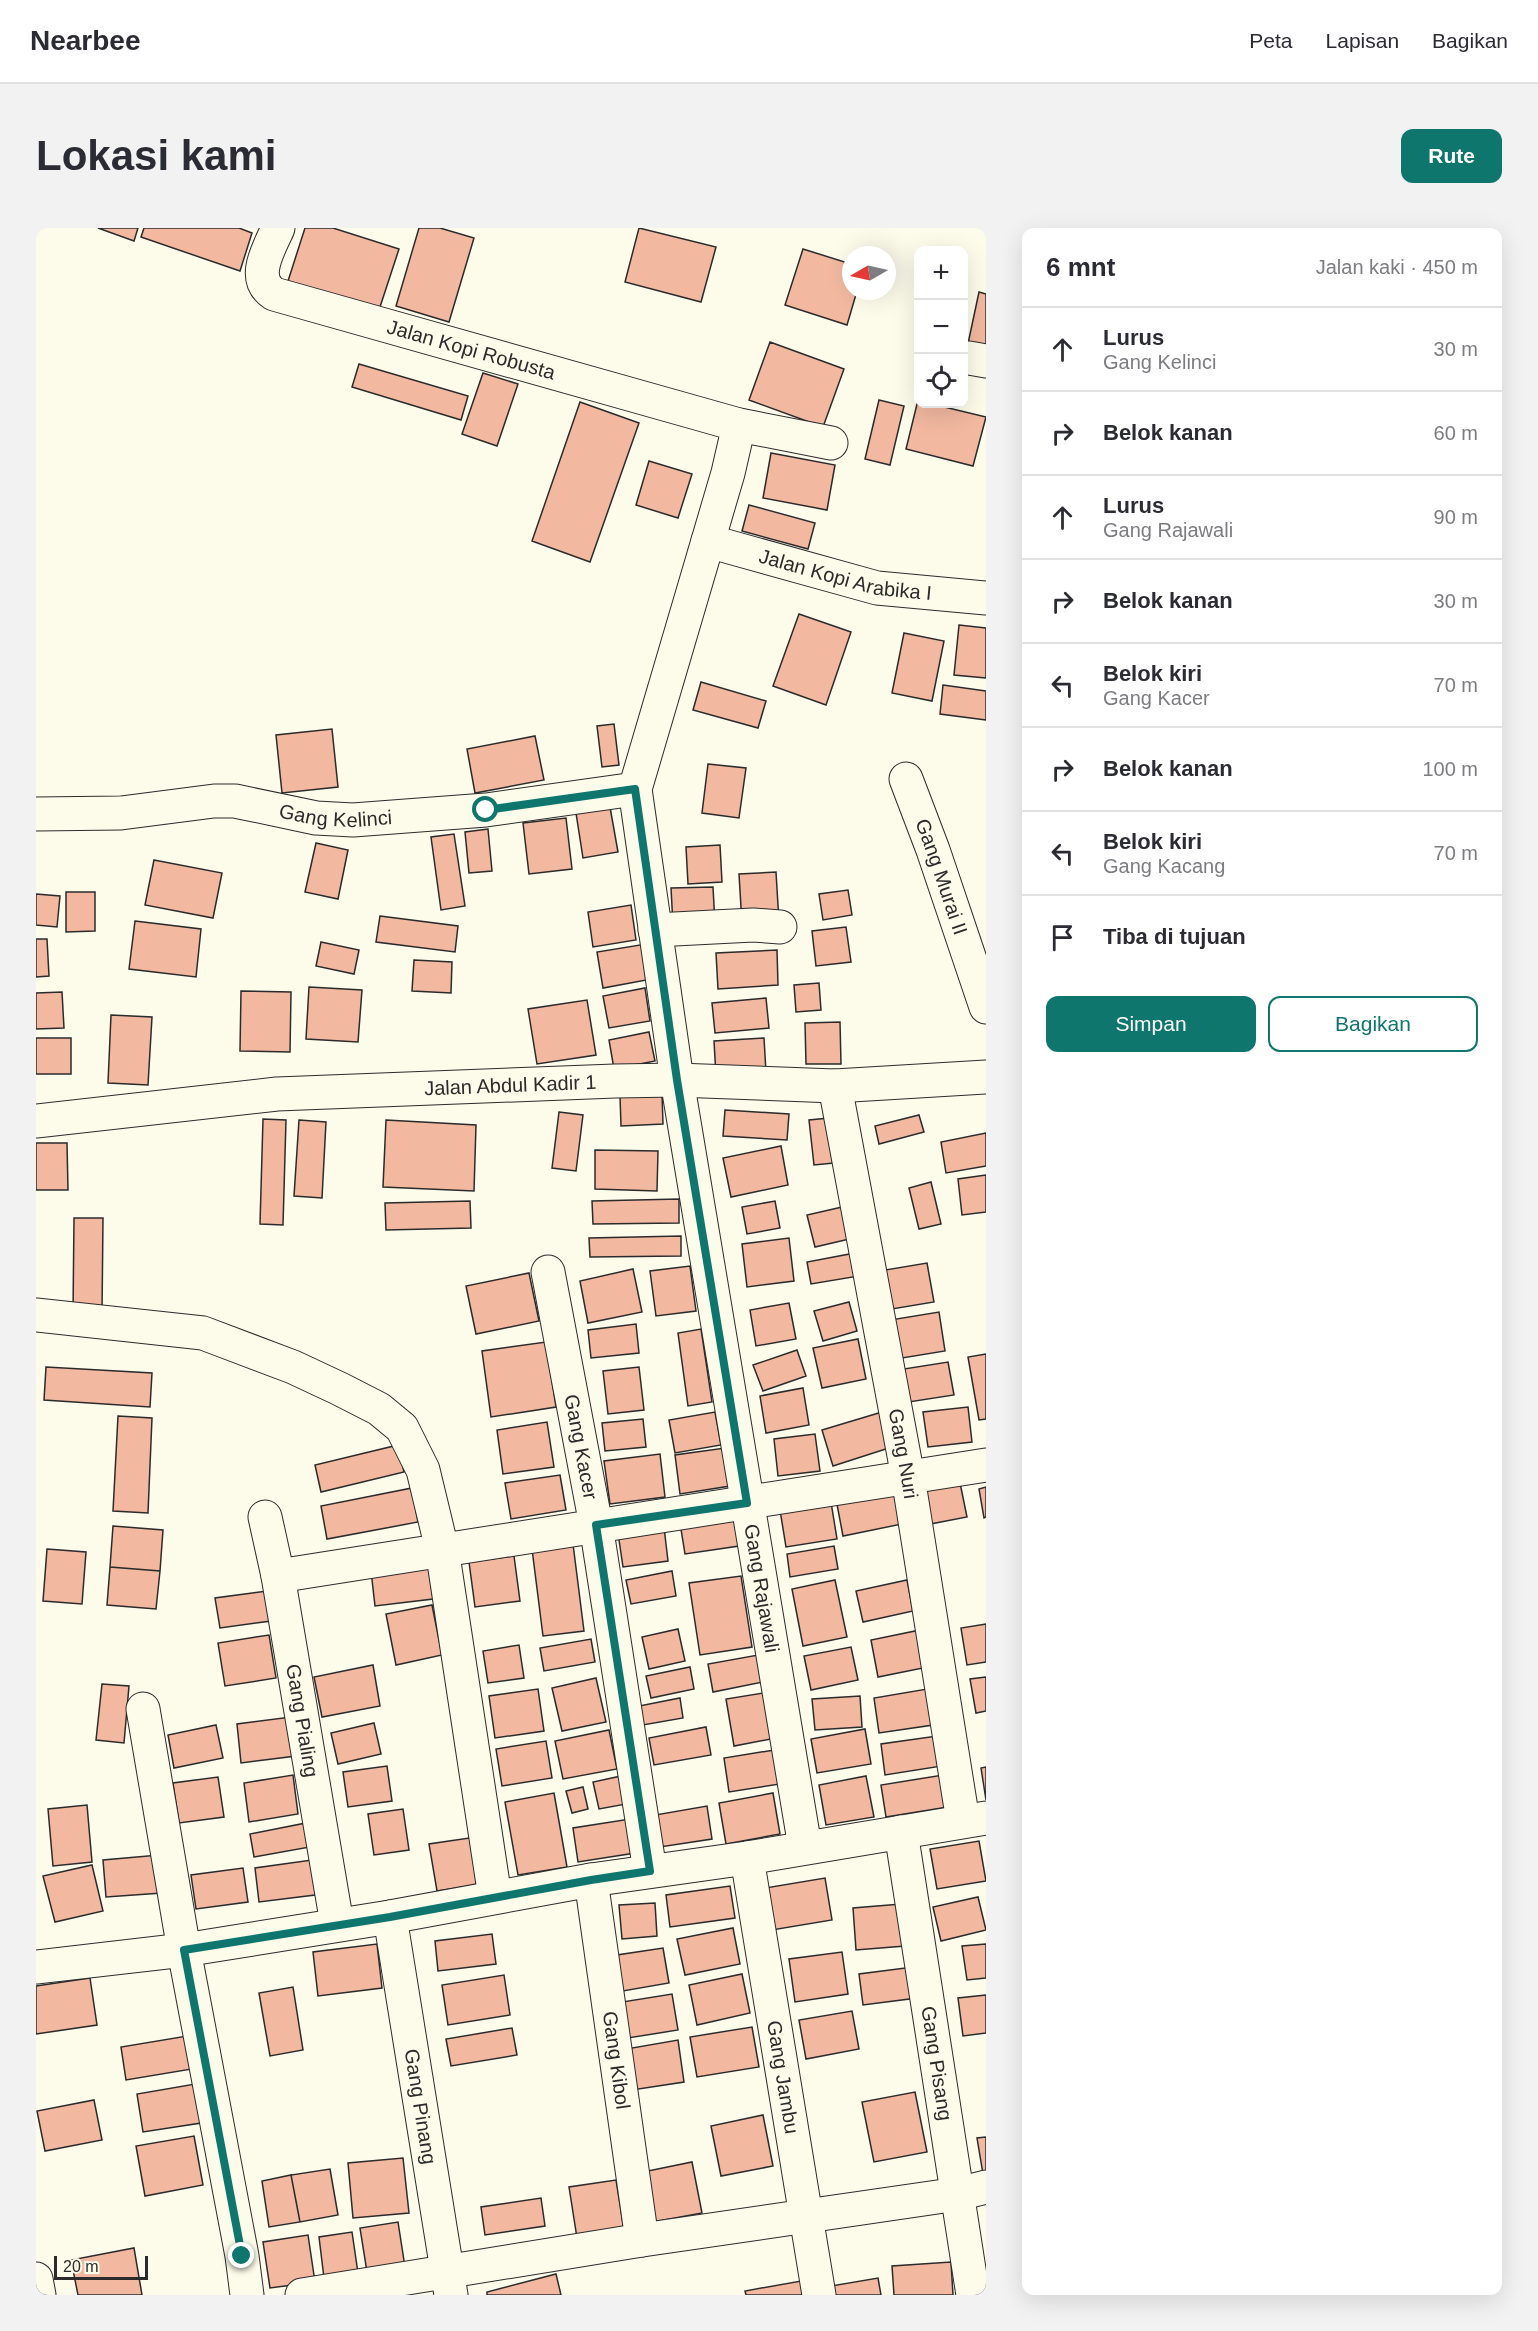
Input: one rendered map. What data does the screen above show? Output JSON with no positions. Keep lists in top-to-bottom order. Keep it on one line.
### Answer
{"streets":{"street":["Jalan Kopi Robusta","Jalan Kopi Arabika I","Gang Kelinci","Gang Murai II","Jalan Abdul Kadir 1","Gang Kacer","Gang Nuri","Gang Rajawali","Gang Pialing","Gang Kibol","Gang Pisang","Gang Jambu","Gang Pinang"]},"crossings":[["Gang Kelinci","Gang Rajawali"],["Jalan Abdul Kadir 1","Gang Nuri"],["Jalan Abdul Kadir 1","Gang Rajawali"]],"scale_bar":"20 m","north":"left","page":{"header":"Nearbee","nav":["Peta","Lapisan","Bagikan"],"buttons":["Rute",["Simpan","Bagikan"]],"title":"Lokasi kami","heading":["6 mnt","Jalan kaki · 450 m"],"map_buttons":["+","−"],"list":[["Lurus","Gang Kelinci","30 m"],["Belok kanan","60 m"],["Lurus","Gang Rajawali","90 m"],["Belok kanan","30 m"],["Belok kiri","Gang Kacer","70 m"],["Belok kanan","100 m"],["Belok kiri","Gang Kacang","70 m"],"Tiba di tujuan"],"scale":"20 m"}}
